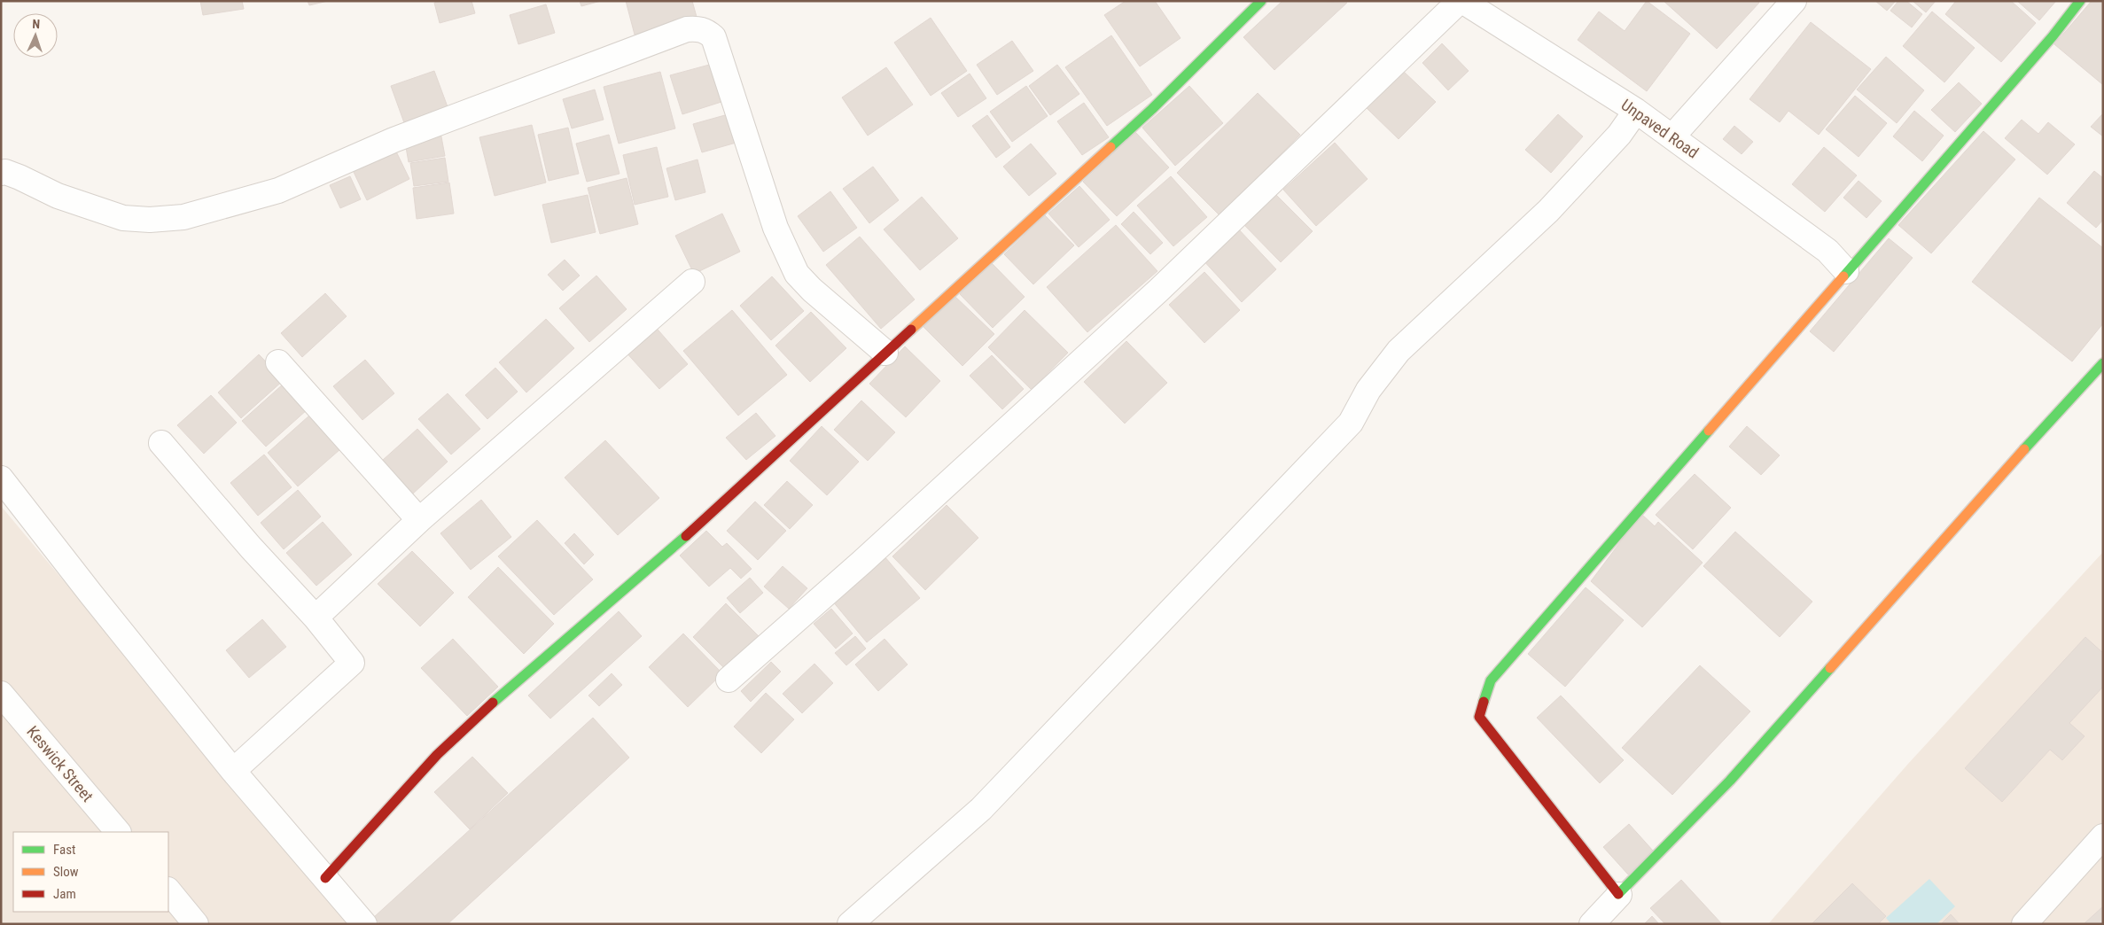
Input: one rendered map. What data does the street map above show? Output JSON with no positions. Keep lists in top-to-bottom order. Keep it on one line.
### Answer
{"streets":{"street":["Unpaved Road","Keswick Street"]},"legend":["Fast","Slow","Jam"],"north":"top"}
